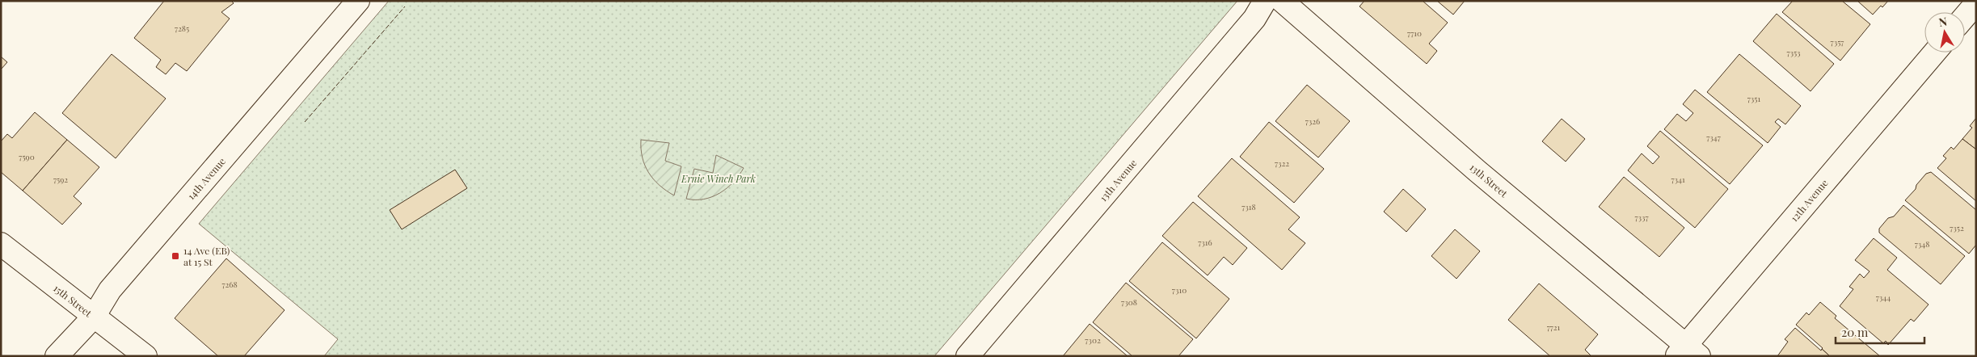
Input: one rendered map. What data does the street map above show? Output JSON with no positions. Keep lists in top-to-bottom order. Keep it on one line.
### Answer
{"streets":{"street":["14th Avenue","13th Avenue","13th Street","12th Avenue","15th Street"]},"crossings":[["14th Avenue","15th Street"],["13th Street","12th Avenue"]],"parks":["Ernie Winch Park"],"places":{"transit":["14 Ave (EB) at 15 St"]},"house_numbers":["7285","7710","7357","7353","7351","7326","7347","7590","7322","7592","7341","7318","7337","7352","7316","7348","7268","7310","7344","7308","7721","7302"],"scale_bar":"20 m","north":"top"}
